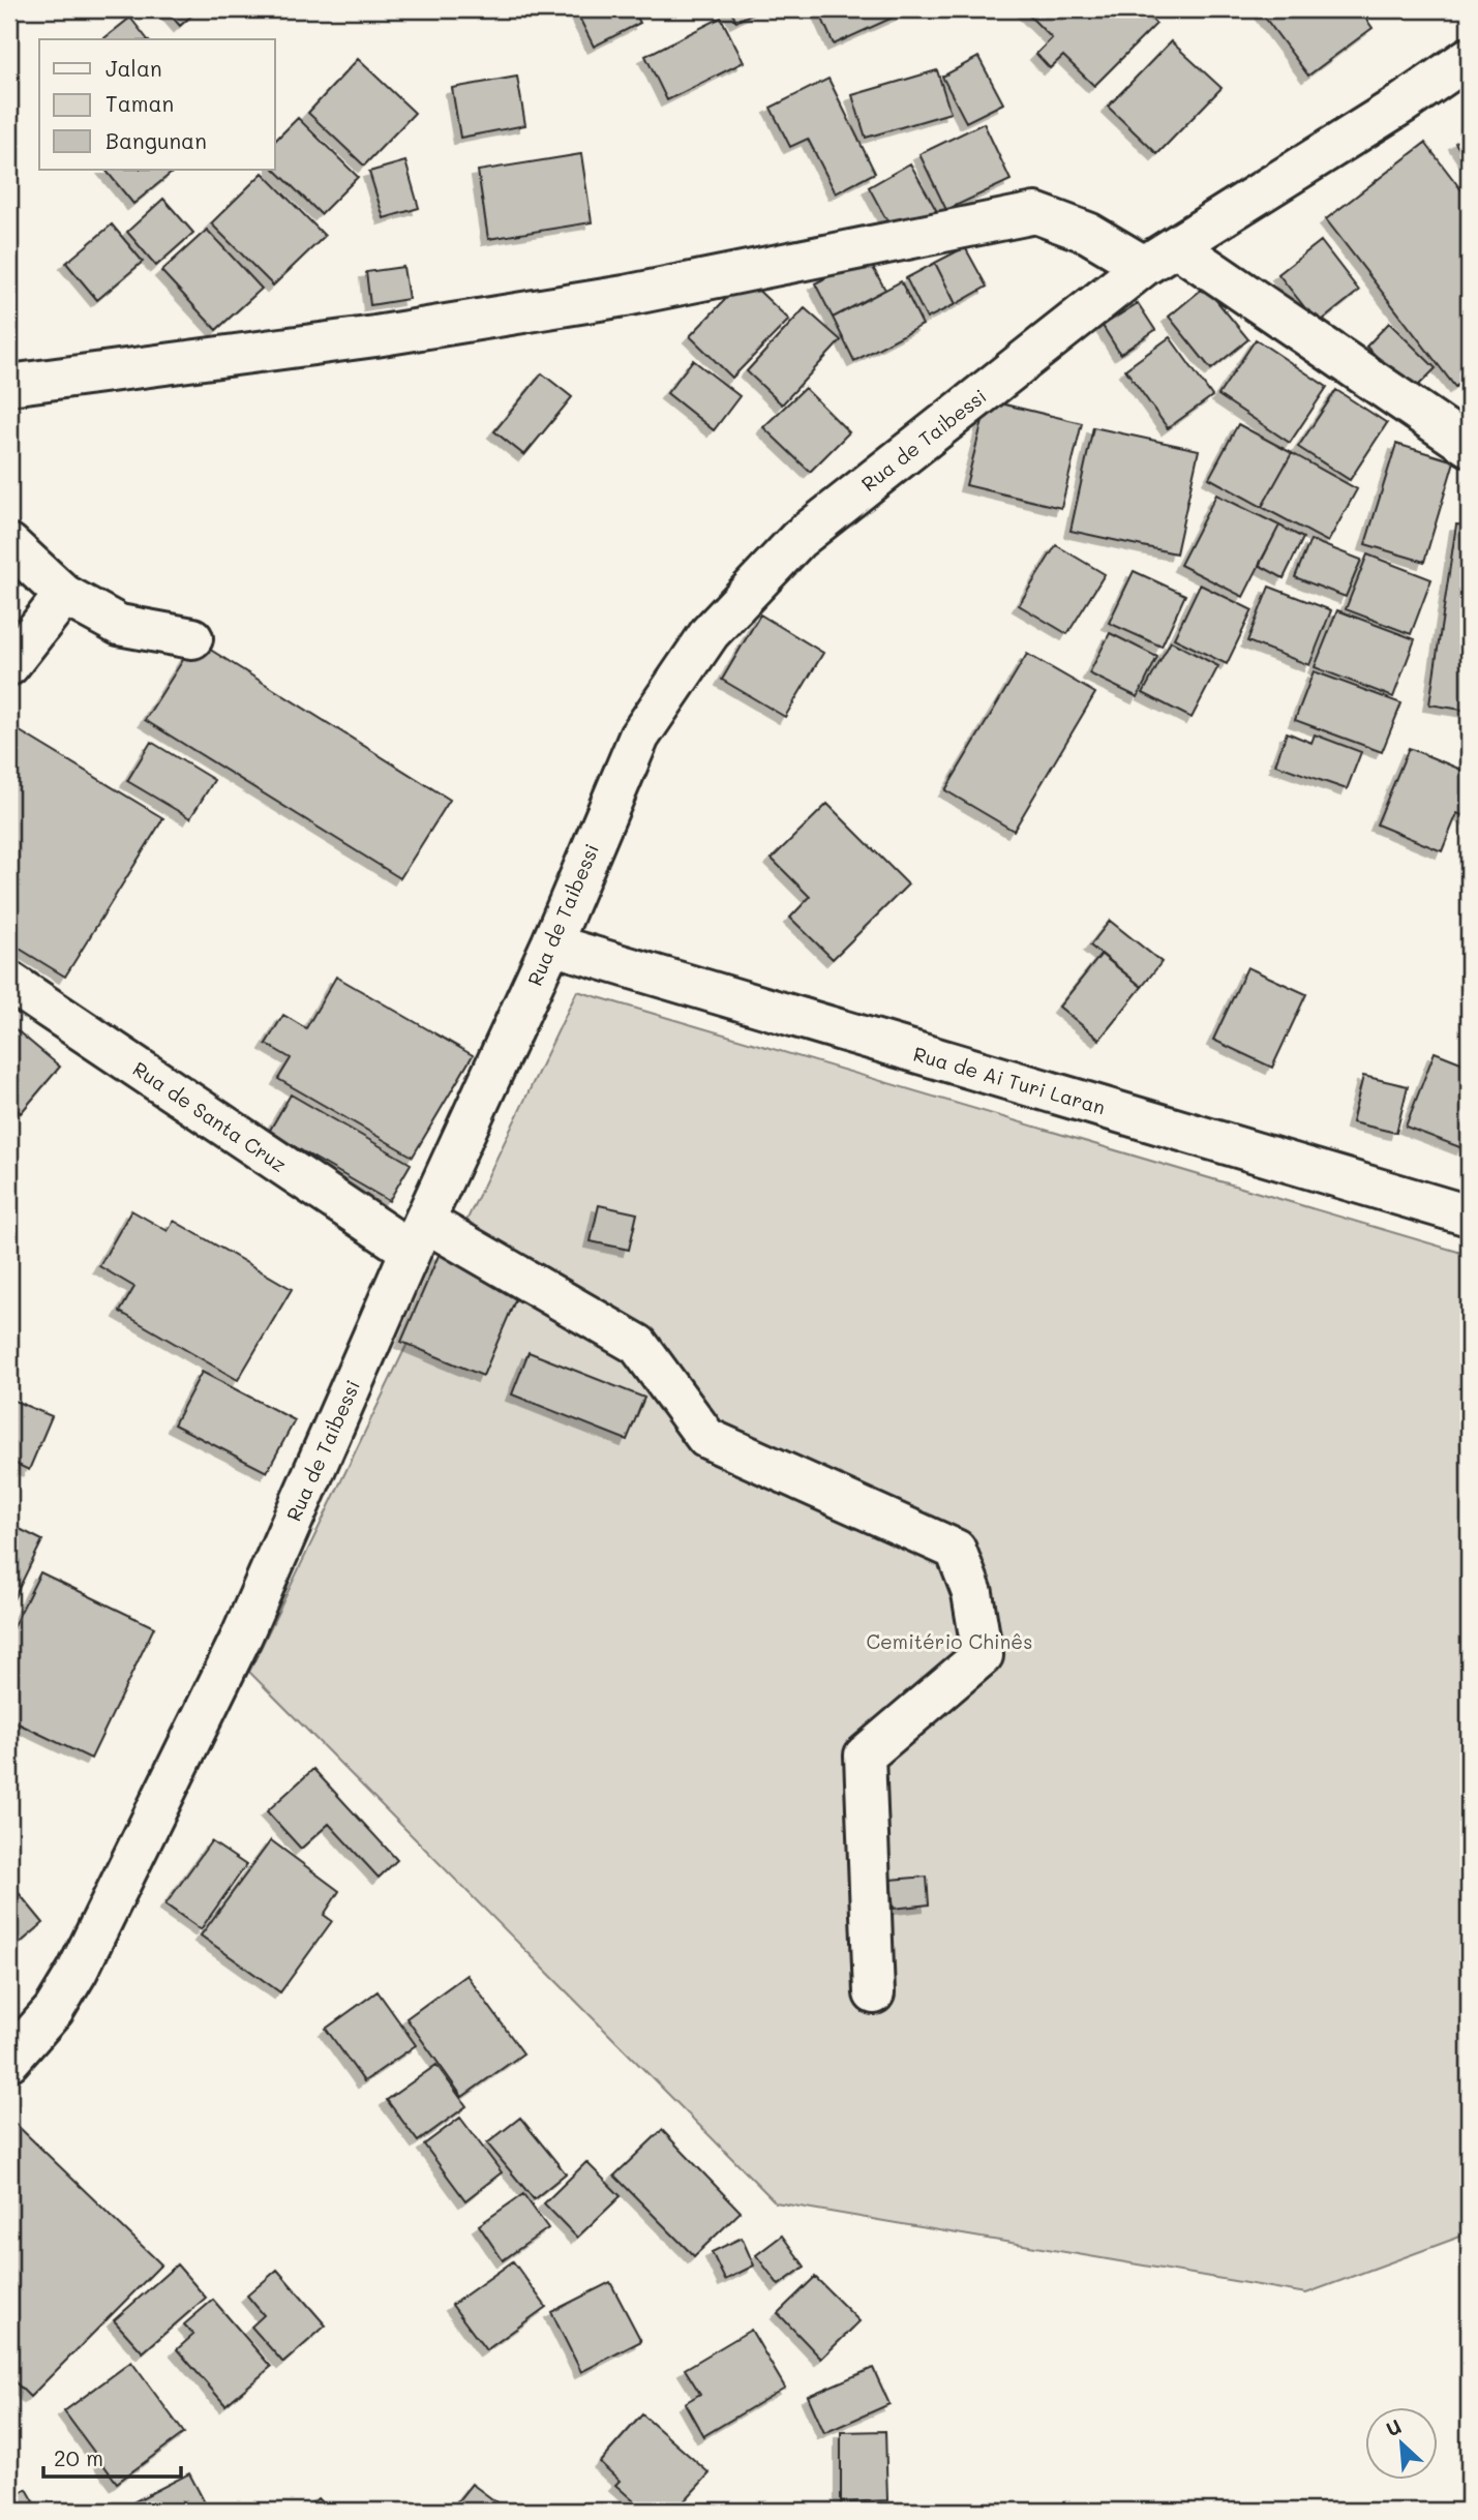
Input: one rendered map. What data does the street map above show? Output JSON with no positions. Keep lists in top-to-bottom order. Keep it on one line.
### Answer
{"streets":{"street":["Rua de Taibessi","Rua de Ai Turi Laran","Rua de Santa Cruz"]},"crossings":[["Rua de Taibessi","Rua de Ai Turi Laran"],["Rua de Taibessi","Rua de Santa Cruz"]],"parks":["Cemitério Chinês"],"legend":["Jalan","Taman","Bangunan"],"scale_bar":"20 m","north":"top left"}
